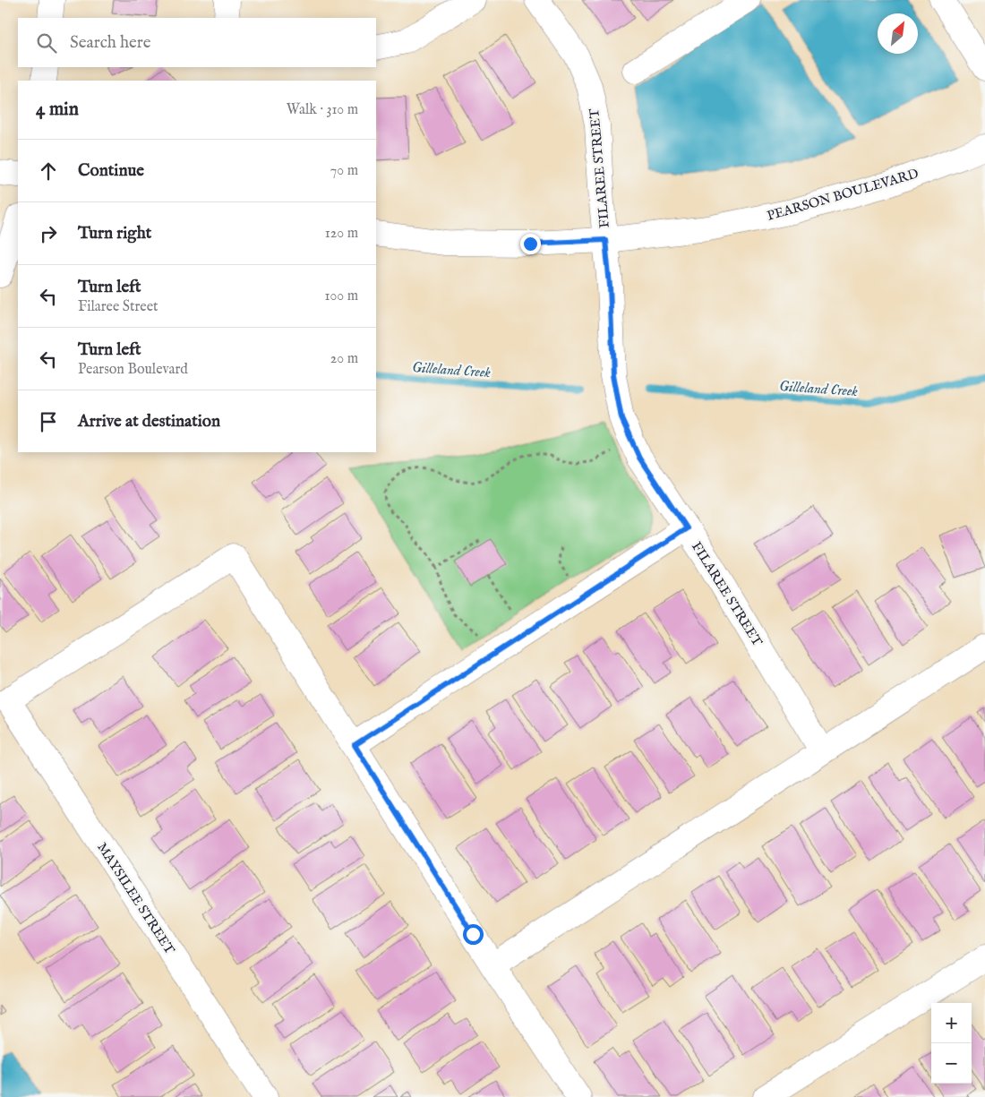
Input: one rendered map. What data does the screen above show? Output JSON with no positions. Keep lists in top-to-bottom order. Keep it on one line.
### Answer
{"streets":{"street":["FILAREE STREET","PEARSON BOULEVARD","MAYSILEE STREET"]},"crossings":[["FILAREE STREET","PEARSON BOULEVARD"]],"water":["Gilleland Creek"],"north":"top right","page":{"search":"Search here","heading":["4 min","Walk · 310 m"],"list":[["Continue","70 m"],["Turn right","120 m"],["Turn left","Filaree Street","100 m"],["Turn left","Pearson Boulevard","20 m"],"Arrive at destination"],"map_buttons":["+","−"]}}
